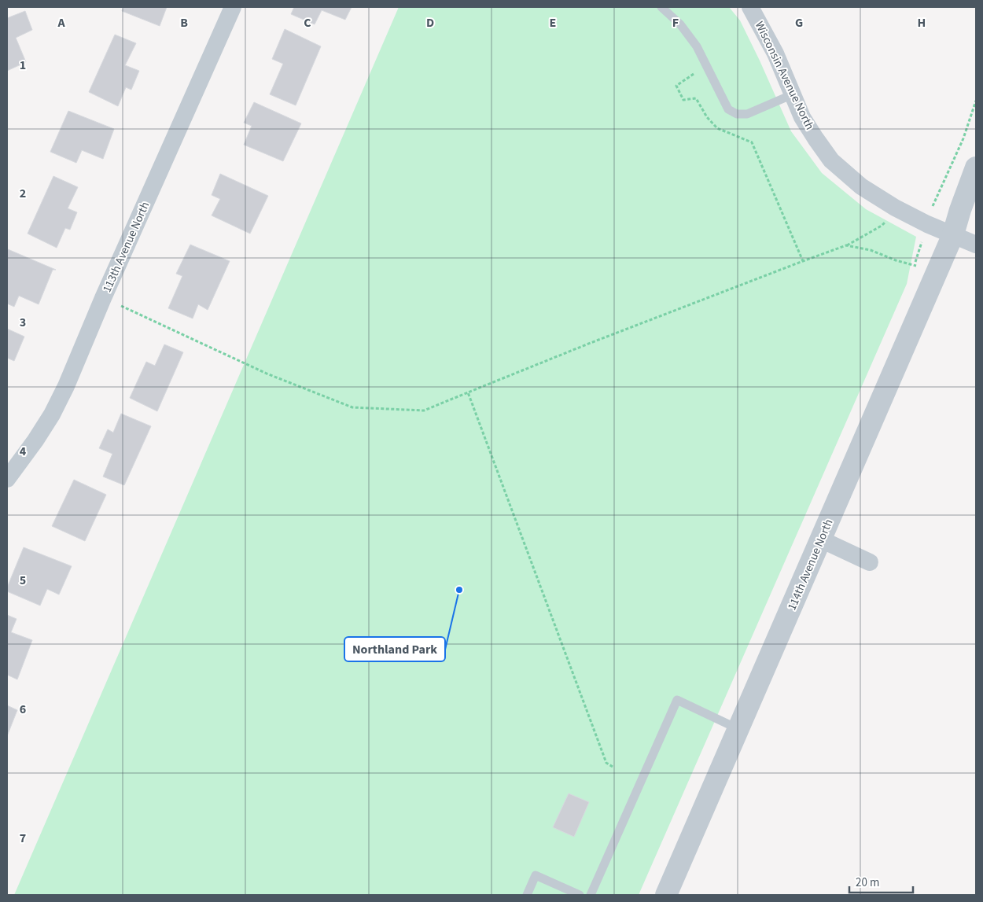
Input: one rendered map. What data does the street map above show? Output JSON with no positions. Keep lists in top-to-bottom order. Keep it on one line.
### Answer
{"streets":{"street":["Wisconsin Avenue North","113th Avenue North","114th Avenue North"]},"crossings":[["Wisconsin Avenue North","114th Avenue North"]],"places":["Northland Park"],"scale_bar":"20 m","grid":{"columns":["A","B","C","D","E","F","G","H"],"rows":["1","2","3","4","5","6","7"]}}
